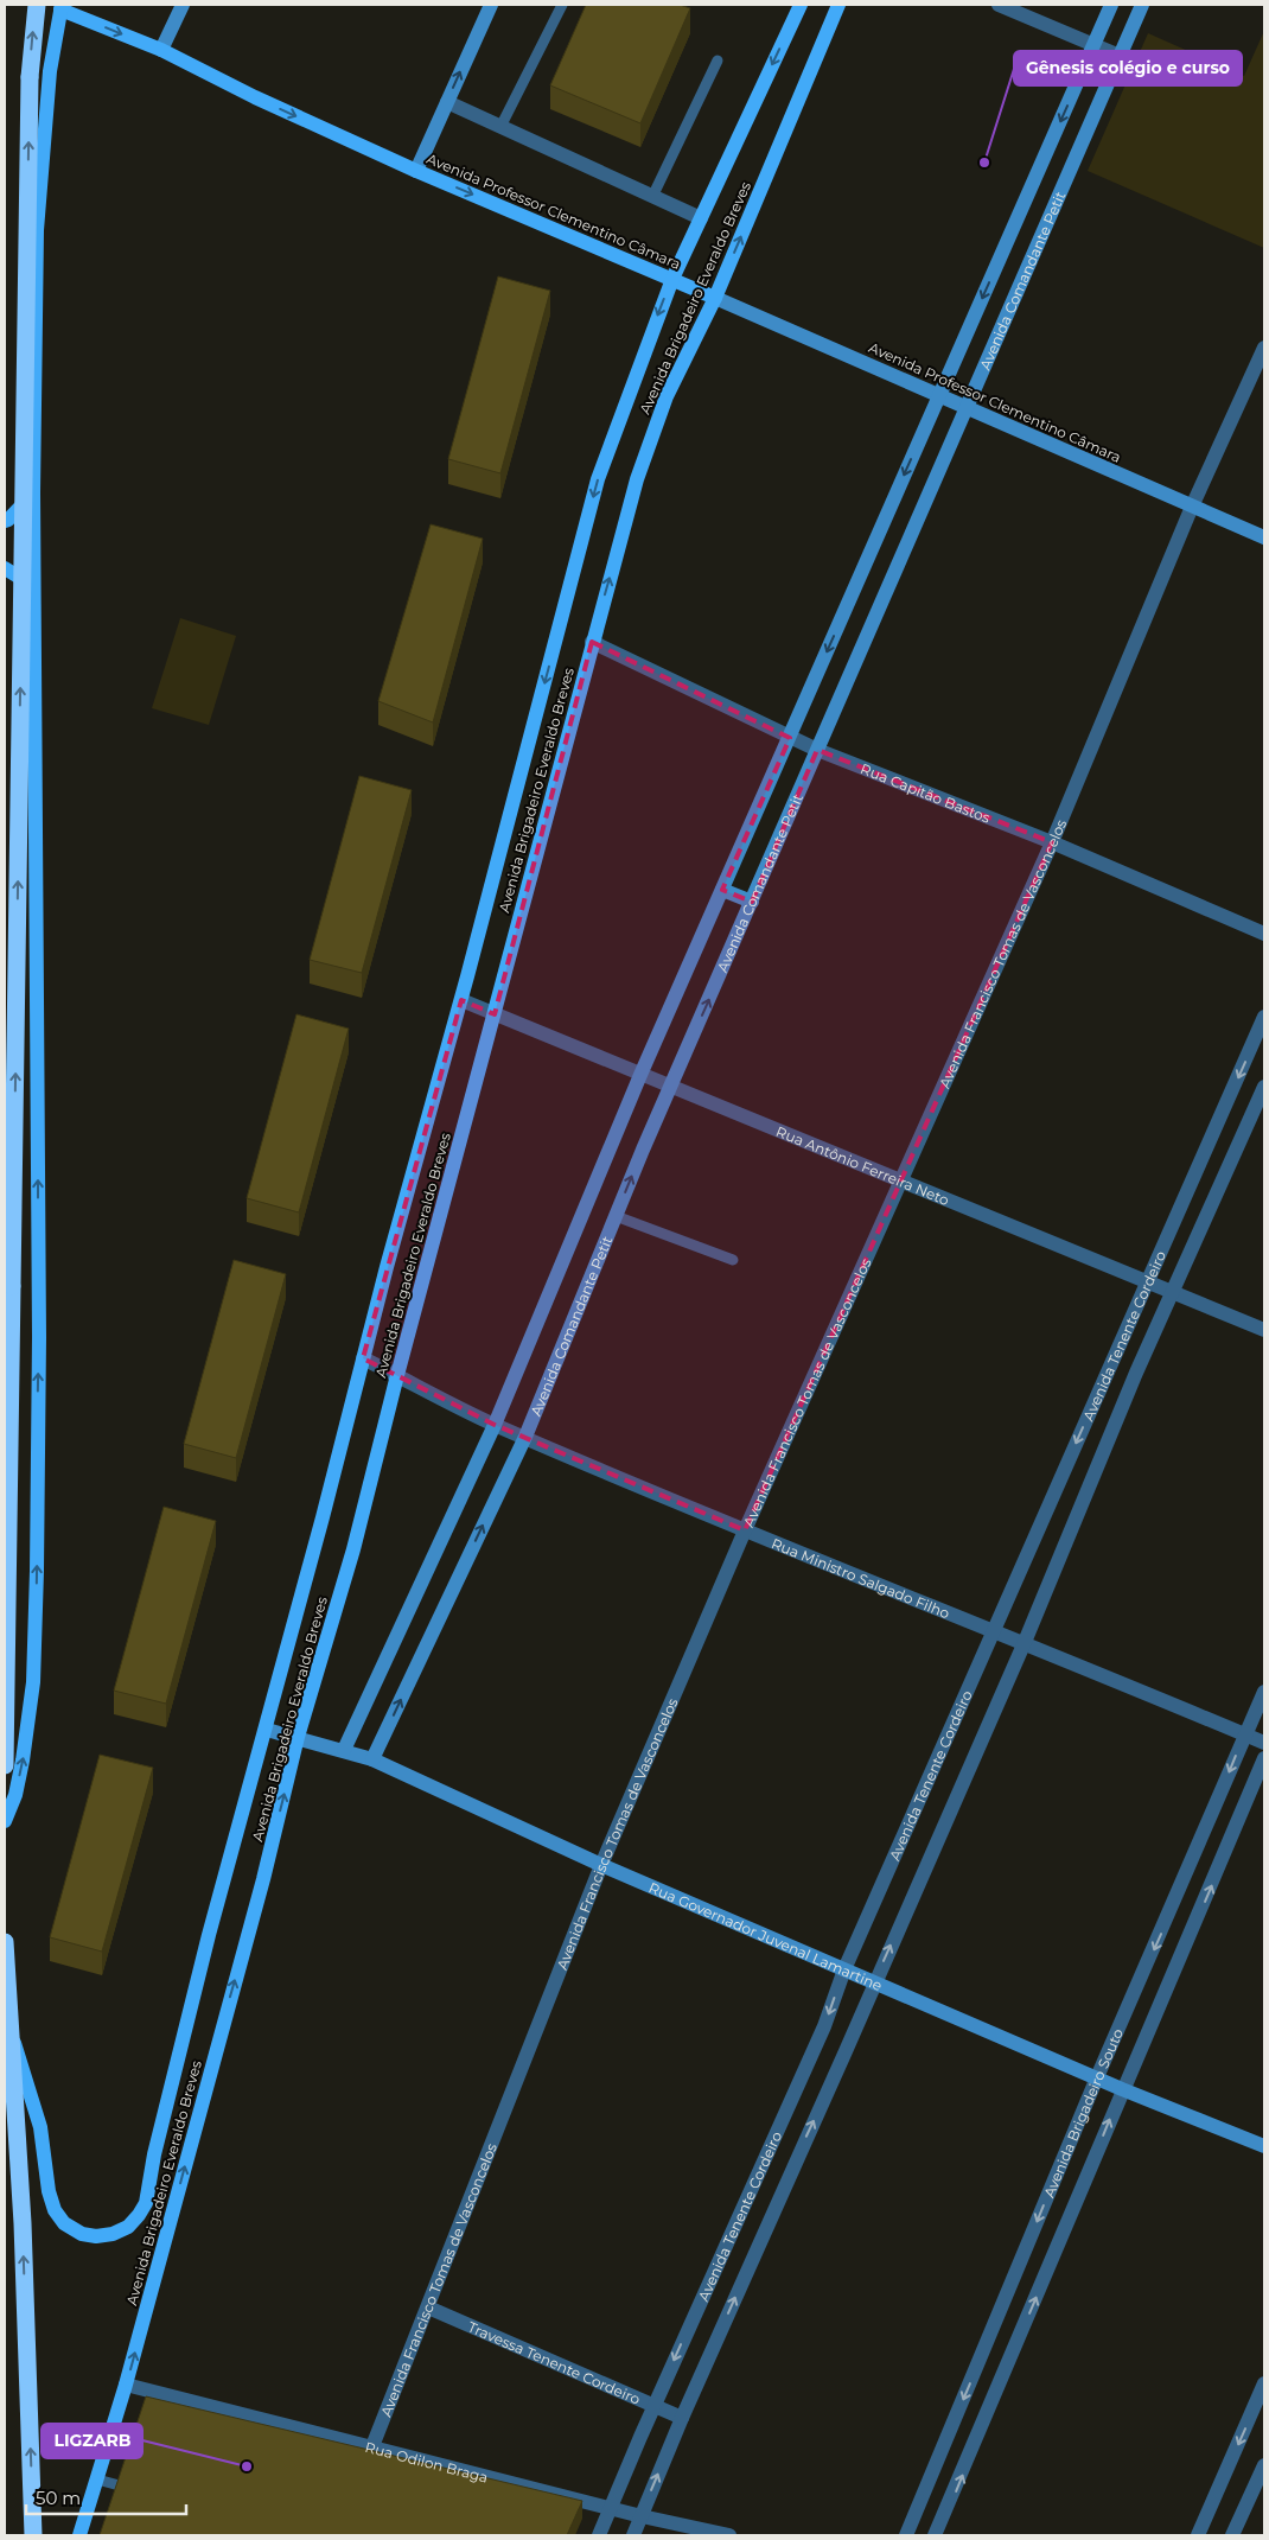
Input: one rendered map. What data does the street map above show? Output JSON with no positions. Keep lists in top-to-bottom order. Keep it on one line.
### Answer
{"streets":{"main road":["Avenida Professor Clementino Câmara","Avenida Brigadeiro Everaldo Breves"],"street":["Avenida Comandante Petit","Rua Capitão Bastos","Avenida Francisco Tomas de Vasconcelos","Rua Antônio Ferreira Neto","Avenida Tenente Cordeiro","Rua Ministro Salgado Filho","Rua Governador Juvenal Lamartine","Avenida Brigadeiro Souto","Travessa Tenente Cordeiro","Rua Odilon Braga"]},"crossings":[["Avenida Professor Clementino Câmara","Avenida Comandante Petit"],["Avenida Professor Clementino Câmara","Avenida Brigadeiro Everaldo Breves"],["Avenida Professor Clementino Câmara","Avenida Francisco Tomas de Vasconcelos"],["Avenida Comandante Petit","Rua Capitão Bastos"],["Avenida Comandante Petit","Rua Antônio Ferreira Neto"],["Avenida Comandante Petit","Rua Ministro Salgado Filho"],["Avenida Comandante Petit","Rua Governador Juvenal Lamartine"],["Avenida Brigadeiro Everaldo Breves","Rua Capitão Bastos"],["Avenida Brigadeiro Everaldo Breves","Rua Antônio Ferreira Neto"],["Avenida Brigadeiro Everaldo Breves","Rua Ministro Salgado Filho"],["Avenida Brigadeiro Everaldo Breves","Rua Governador Juvenal Lamartine"],["Avenida Brigadeiro Everaldo Breves","Rua Odilon Braga"],["Rua Capitão Bastos","Avenida Francisco Tomas de Vasconcelos"],["Avenida Francisco Tomas de Vasconcelos","Rua Antônio Ferreira Neto"],["Avenida Francisco Tomas de Vasconcelos","Rua Ministro Salgado Filho"],["Avenida Francisco Tomas de Vasconcelos","Rua Governador Juvenal Lamartine"],["Avenida Francisco Tomas de Vasconcelos","Travessa Tenente Cordeiro"],["Avenida Francisco Tomas de Vasconcelos","Rua Odilon Braga"],["Rua Antônio Ferreira Neto","Avenida Tenente Cordeiro"],["Avenida Tenente Cordeiro","Rua Ministro Salgado Filho"],["Avenida Tenente Cordeiro","Rua Governador Juvenal Lamartine"],["Avenida Tenente Cordeiro","Travessa Tenente Cordeiro"],["Avenida Tenente Cordeiro","Rua Odilon Braga"],["Rua Ministro Salgado Filho","Avenida Brigadeiro Souto"],["Rua Governador Juvenal Lamartine","Avenida Brigadeiro Souto"]],"one_way":["Avenida Professor Clementino Câmara"],"places":["Gênesis colégio e curso","LIGZARB"],"scale_bar":"50 m"}
